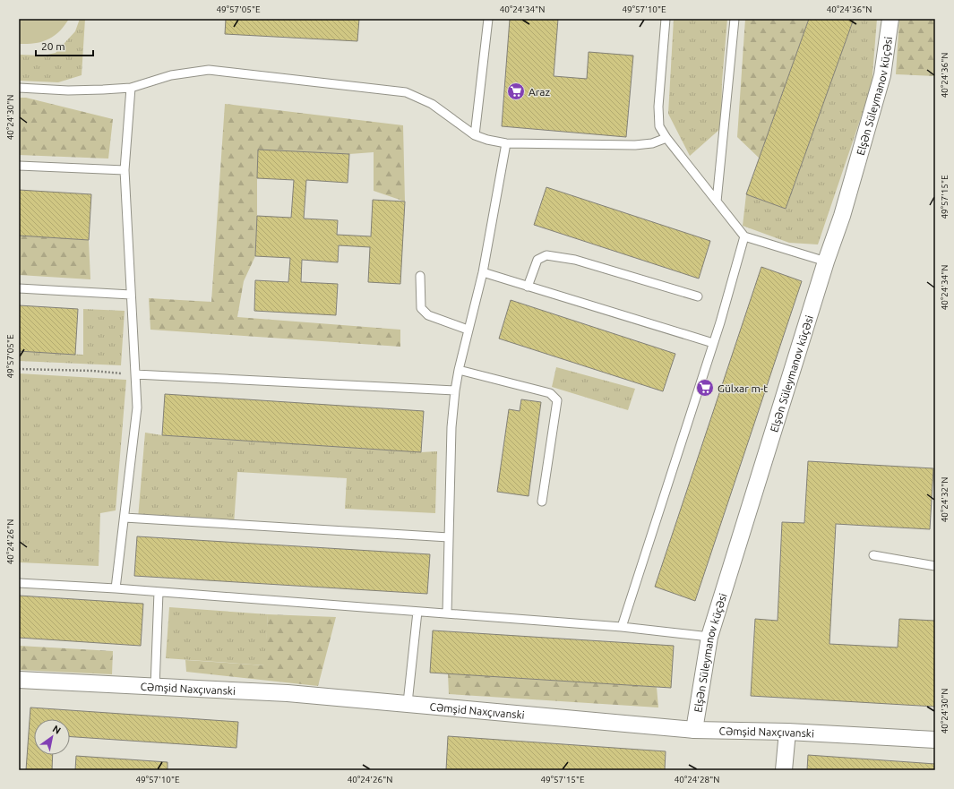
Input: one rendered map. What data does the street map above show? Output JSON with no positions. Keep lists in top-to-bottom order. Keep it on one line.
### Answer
{"streets":{"street":["Elşən Süleymanov küçəsi","Cəmşid Naxçıvanski"]},"crossings":[["Elşən Süleymanov küçəsi","Cəmşid Naxçıvanski"]],"places":{"supermarket":["Araz","Gülxar m-t"]},"scale_bar":"20 m","north":"top right","coordinates":["49°57'05\"E","40°24'34\"N","49°57'10\"E","40°24'36\"N","40°24'30\"N","49°57'15\"E","40°24'32\"N","40°24'26\"N","40°24'28\"N"]}
